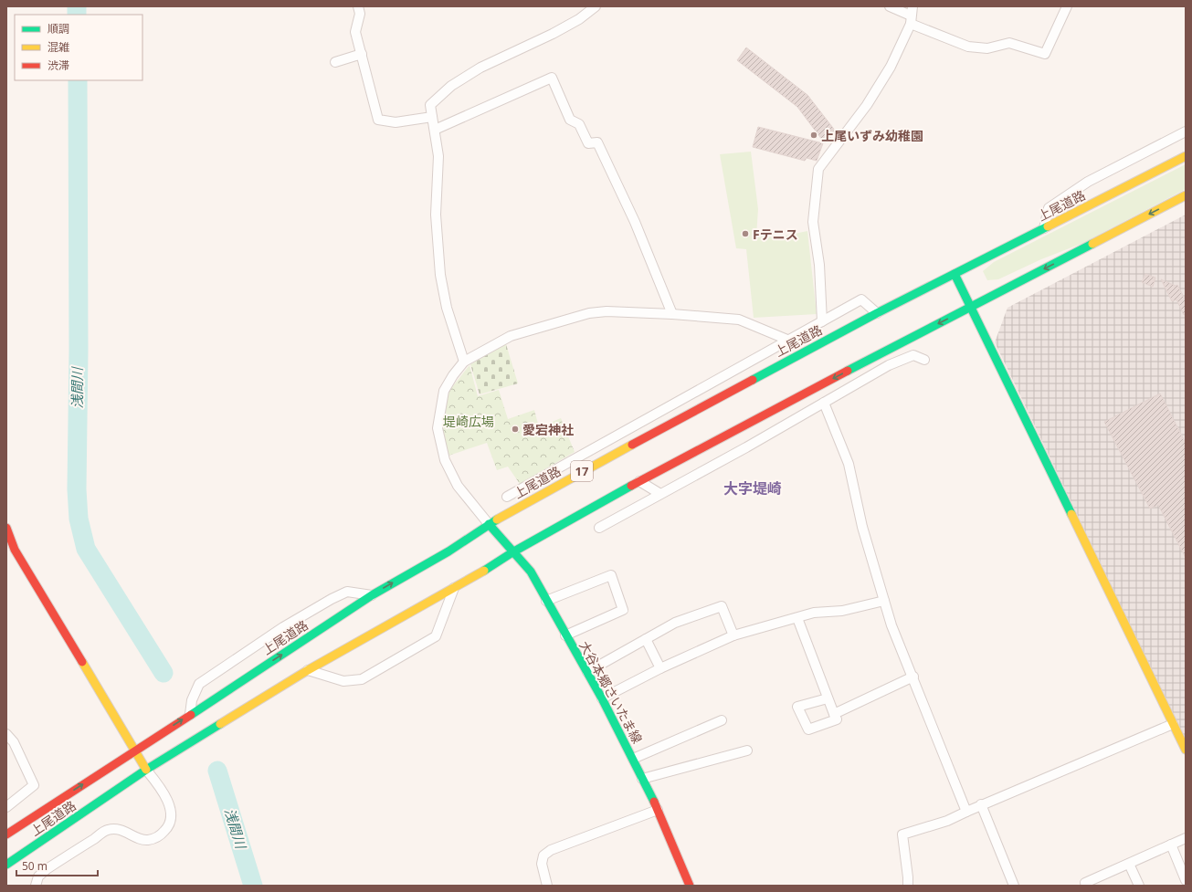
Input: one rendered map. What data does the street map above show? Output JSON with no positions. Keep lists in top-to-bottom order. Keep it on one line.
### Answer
{"streets":{"main road":["上尾道路","17","大谷本郷さいたま線"]},"crossings":[["上尾道路","大谷本郷さいたま線"]],"districts":["大字堤崎"],"water":["浅間川"],"parks":["堤崎広場"],"places":["上尾いずみ幼稚園","Fテニス","愛宕神社"],"legend":["順調","混雑","渋滞"],"scale_bar":"50 m"}
